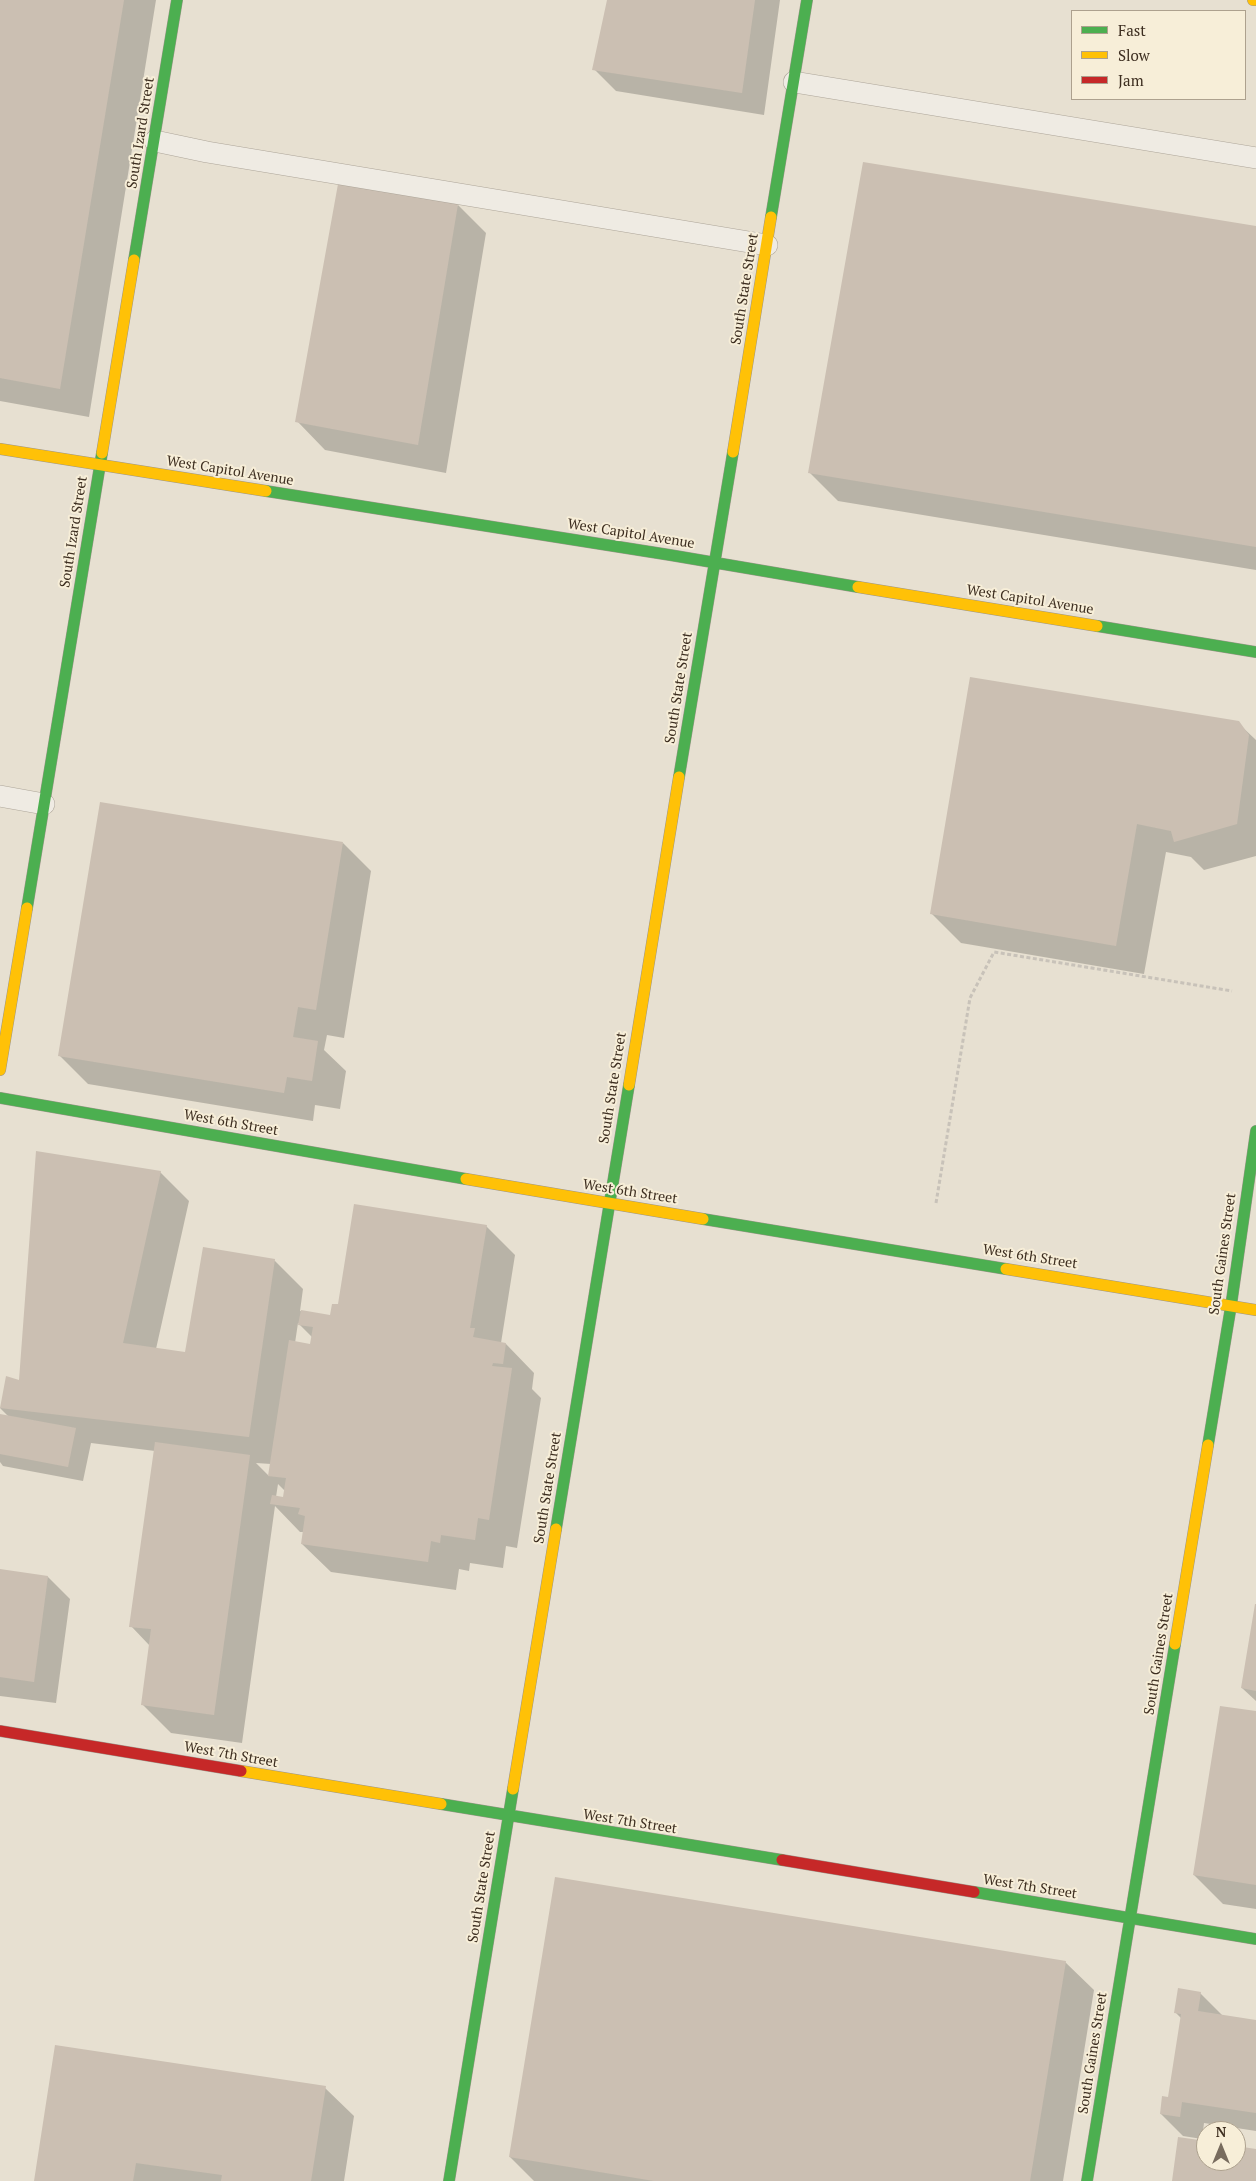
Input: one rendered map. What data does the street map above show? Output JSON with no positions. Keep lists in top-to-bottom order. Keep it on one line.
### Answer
{"streets":{"street":["South Izard Street","South State Street","West Capitol Avenue","West 6th Street","South Gaines Street","West 7th Street"]},"crossings":[["South Izard Street","West Capitol Avenue"],["South State Street","West Capitol Avenue"],["South State Street","West 6th Street"],["South State Street","West 7th Street"],["West 6th Street","South Gaines Street"],["South Gaines Street","West 7th Street"]],"legend":["Fast","Slow","Jam"],"north":"top"}
